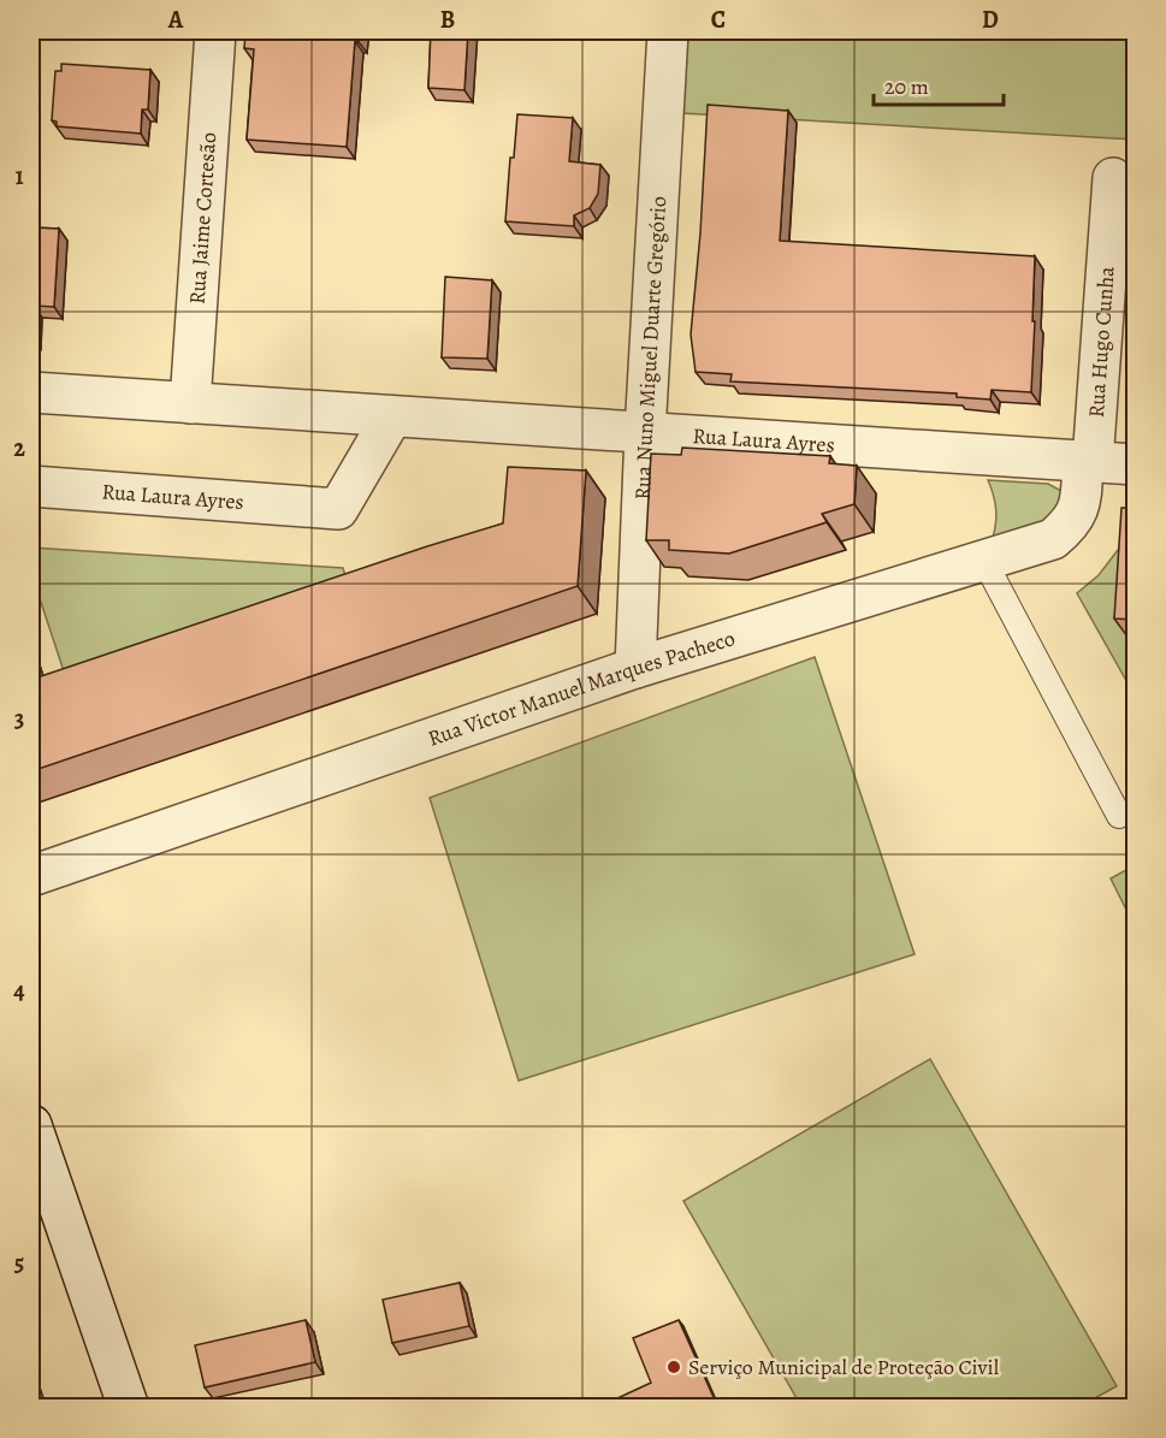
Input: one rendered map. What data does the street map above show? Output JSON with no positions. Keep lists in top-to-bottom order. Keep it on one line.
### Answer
{"streets":{"street":["Rua Jaime Cortesão","Rua Hugo Cunha","Rua Nuno Miguel Duarte Gregório","Rua Laura Ayres","Rua Victor Manuel Marques Pacheco"]},"crossings":[["Rua Jaime Cortesão","Rua Laura Ayres"],["Rua Hugo Cunha","Rua Laura Ayres"],["Rua Hugo Cunha","Rua Victor Manuel Marques Pacheco"],["Rua Nuno Miguel Duarte Gregório","Rua Laura Ayres"],["Rua Nuno Miguel Duarte Gregório","Rua Victor Manuel Marques Pacheco"],["Rua Laura Ayres","Rua Victor Manuel Marques Pacheco"]],"places":["Serviço Municipal de Proteção Civil"],"scale_bar":"20 m","grid":{"columns":["A","B","C","D"],"rows":["1","2","3","4","5"]}}
